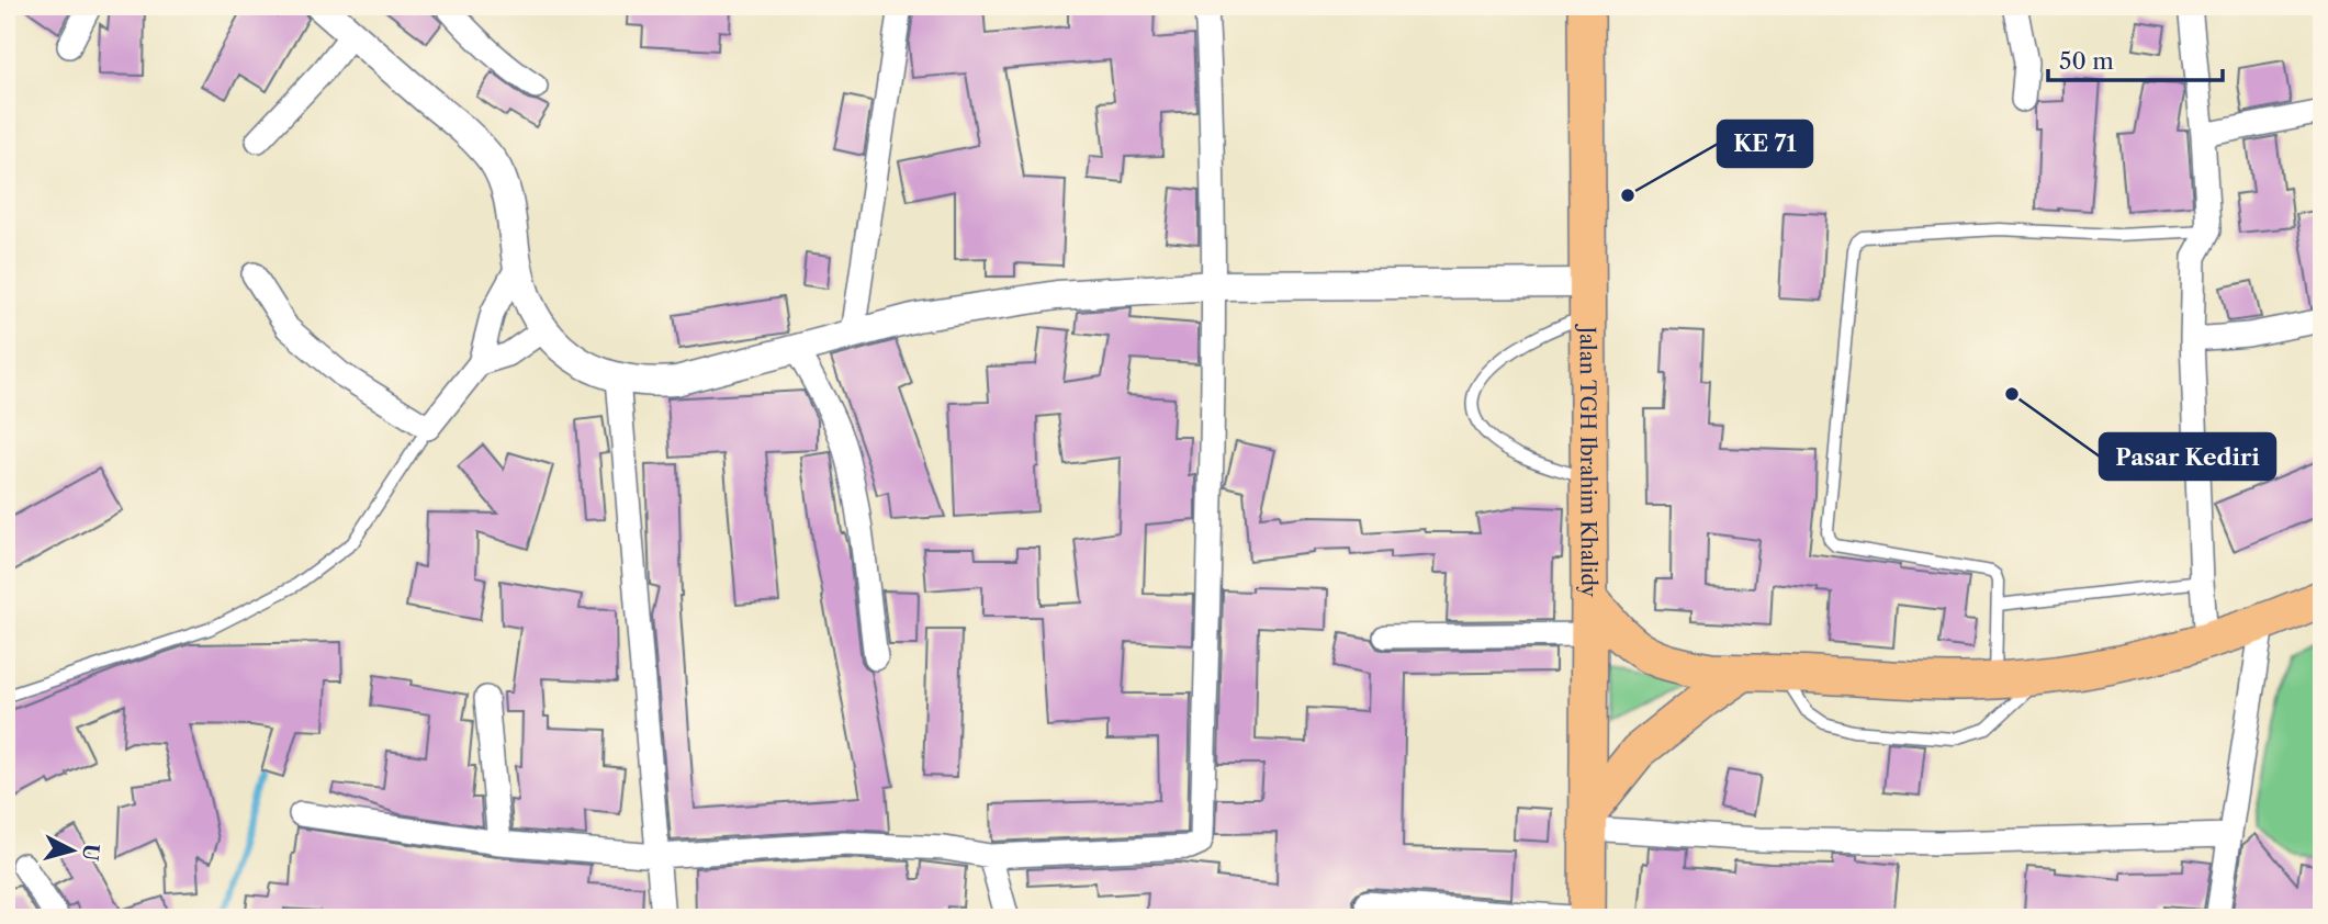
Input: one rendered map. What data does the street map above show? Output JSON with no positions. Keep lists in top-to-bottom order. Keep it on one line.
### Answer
{"streets":{"main road":["Jalan TGH Ibrahim Khalidy"]},"places":["KE 71","Pasar Kediri"],"scale_bar":"50 m","north":"right"}
